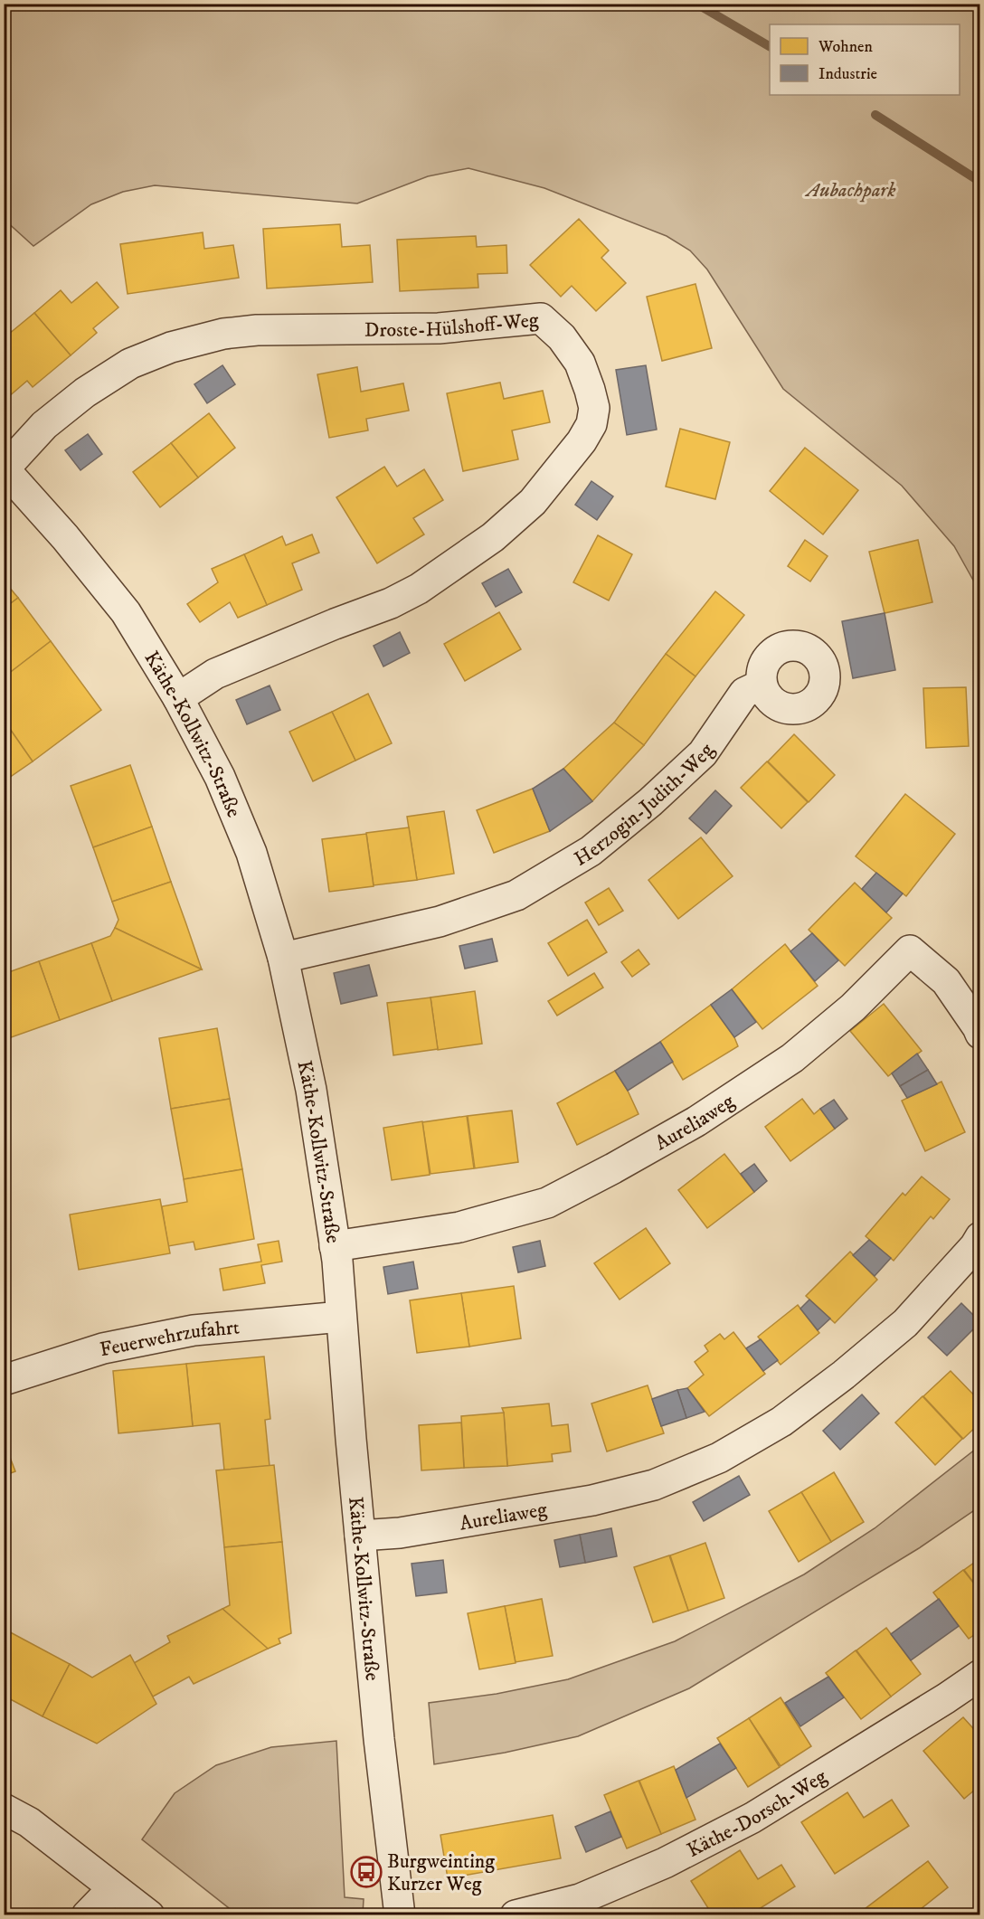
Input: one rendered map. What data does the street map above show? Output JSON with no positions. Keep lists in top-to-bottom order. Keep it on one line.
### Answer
{"streets":{"street":["Droste-Hülshoff-Weg","Käthe-Kollwitz-Straße","Herzogin-Judith-Weg","Aureliaweg","Feuerwehrzufahrt","Käthe-Dorsch-Weg"]},"crossings":[["Droste-Hülshoff-Weg","Käthe-Kollwitz-Straße"],["Käthe-Kollwitz-Straße","Herzogin-Judith-Weg"],["Käthe-Kollwitz-Straße","Aureliaweg"],["Käthe-Kollwitz-Straße","Feuerwehrzufahrt"]],"parks":["Aubachpark"],"places":{"bus stop":["Burgweinting Kurzer Weg"]},"legend":["Wohnen","Industrie"]}
